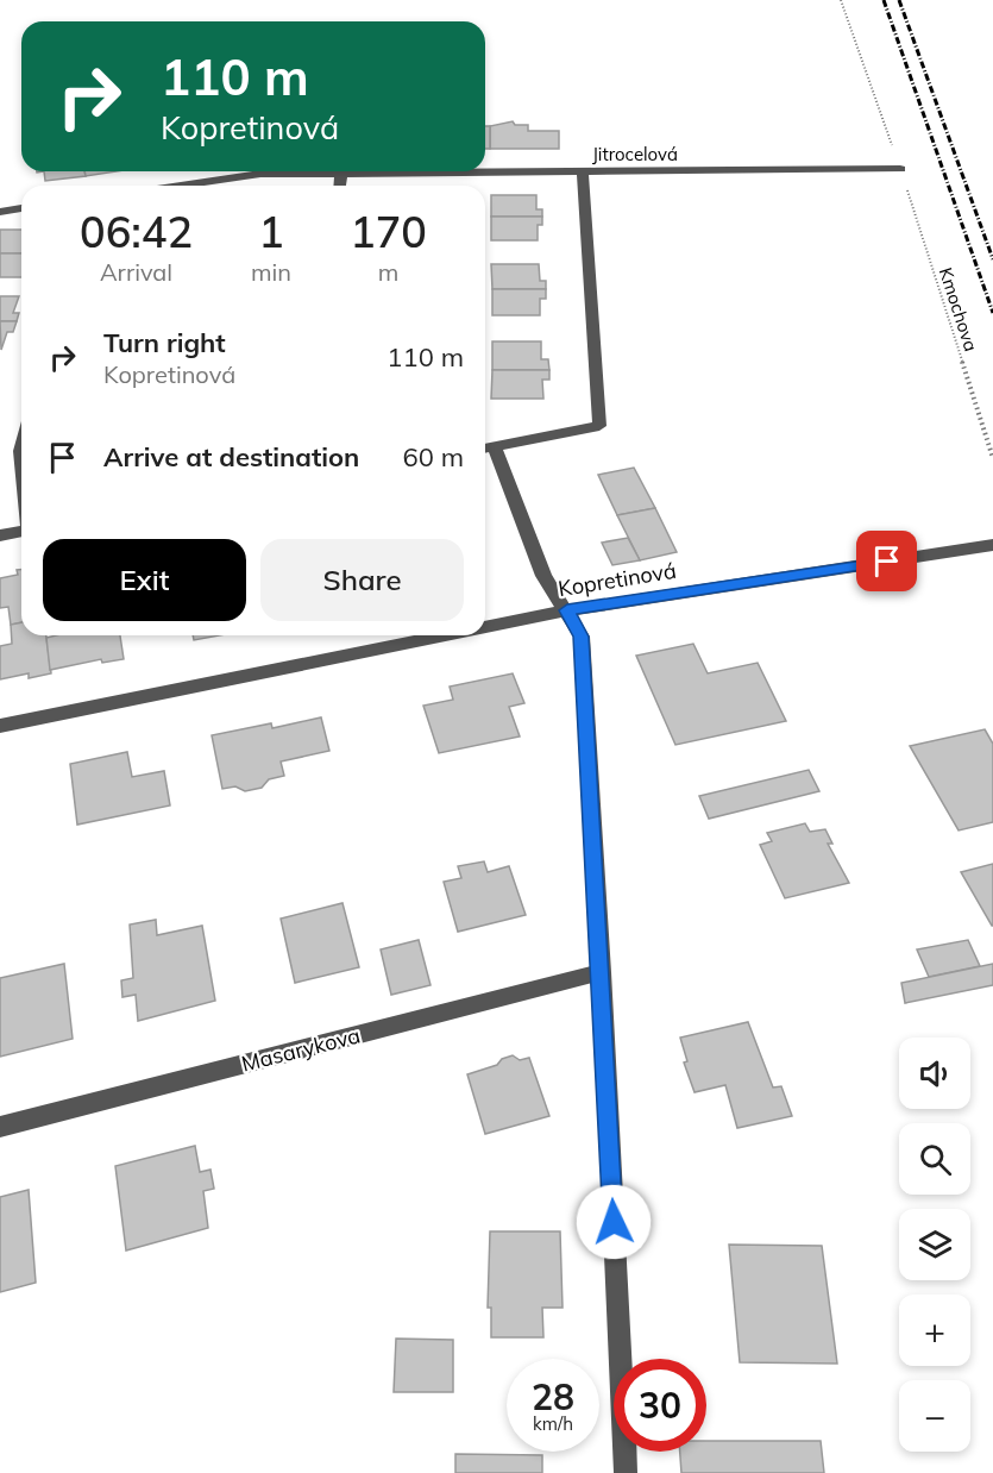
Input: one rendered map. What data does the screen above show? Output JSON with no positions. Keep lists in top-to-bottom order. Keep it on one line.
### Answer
{"streets":{"street":["Jitrocelová","Kopretinová","Masarykova"],"path":["Kmochova"]},"crossings":[["Jitrocelová","Kmochova"]],"page":{"turn":["110 m","Kopretinová"],"eta":["06:42","Arrival","1","min","170","m"],"list":[{"name":"Turn right","note":"Kopretinová","value":"110 m"},{"name":"Arrive at destination","value":"60 m"}],"buttons":["Exit","Share"],"map_buttons":["+","−"],"speed":"28 km/h","limit":"30"}}
